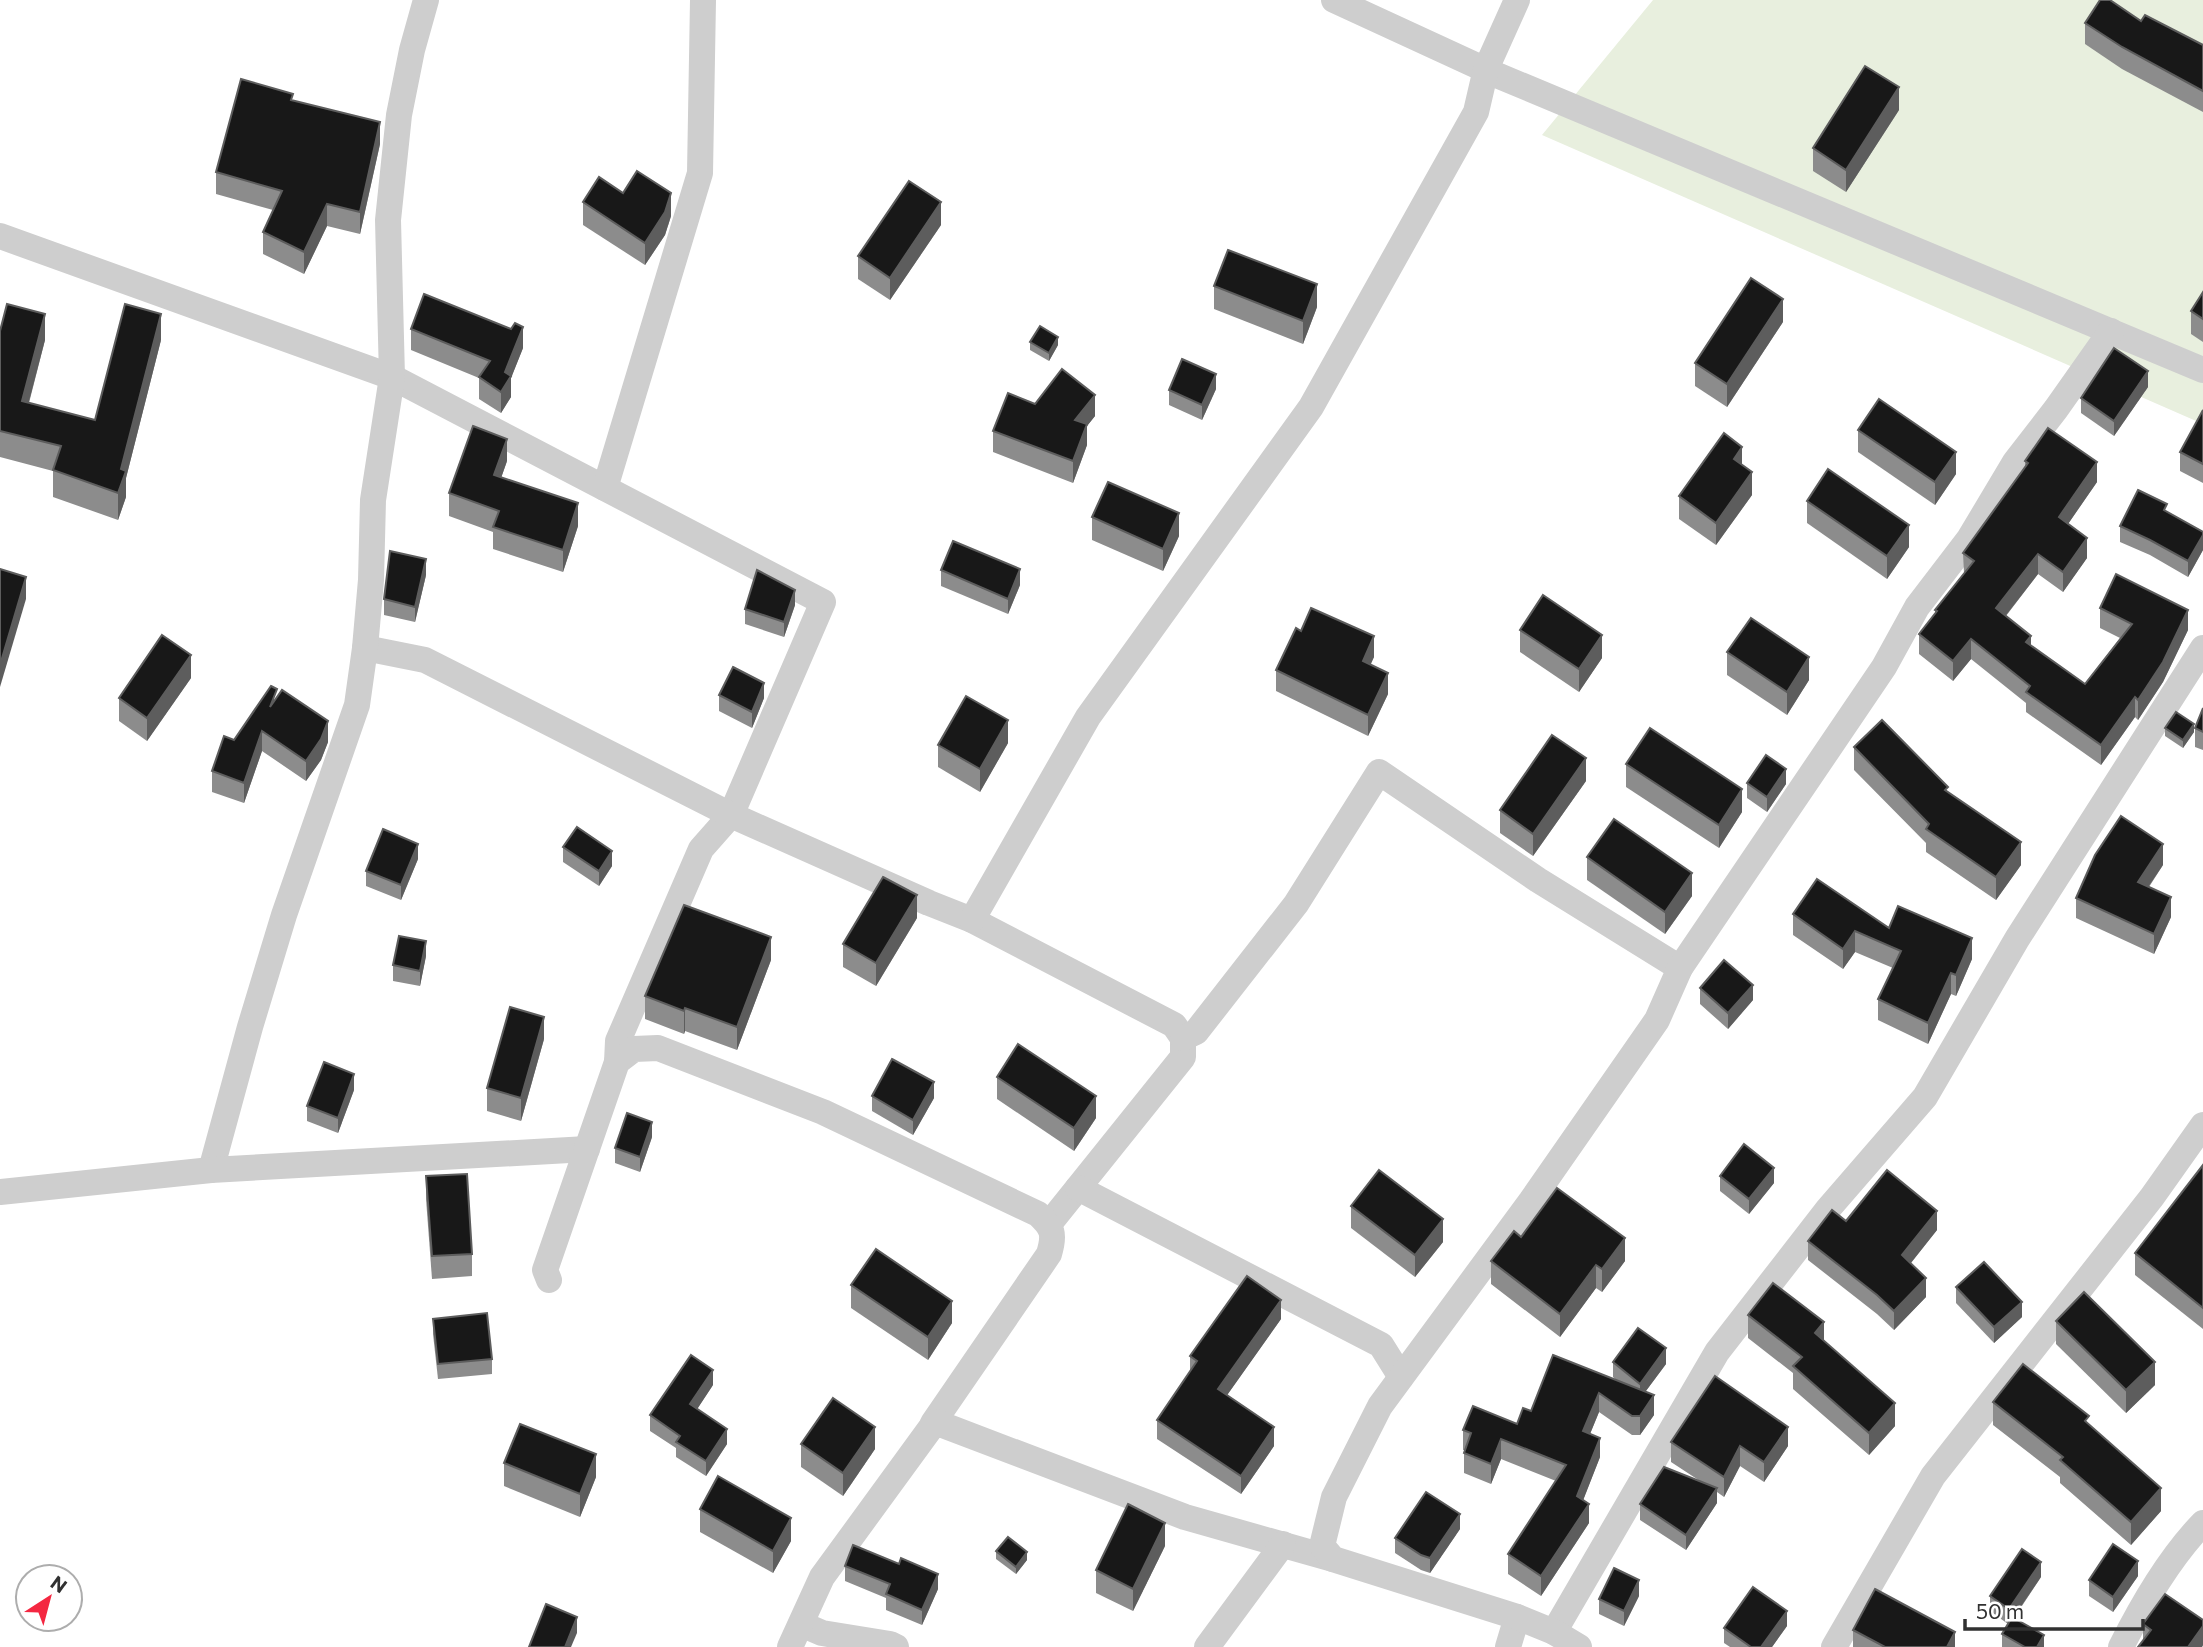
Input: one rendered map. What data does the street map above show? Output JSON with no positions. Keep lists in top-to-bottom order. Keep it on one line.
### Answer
{"scale_bar":"50 m","north":"top right"}
